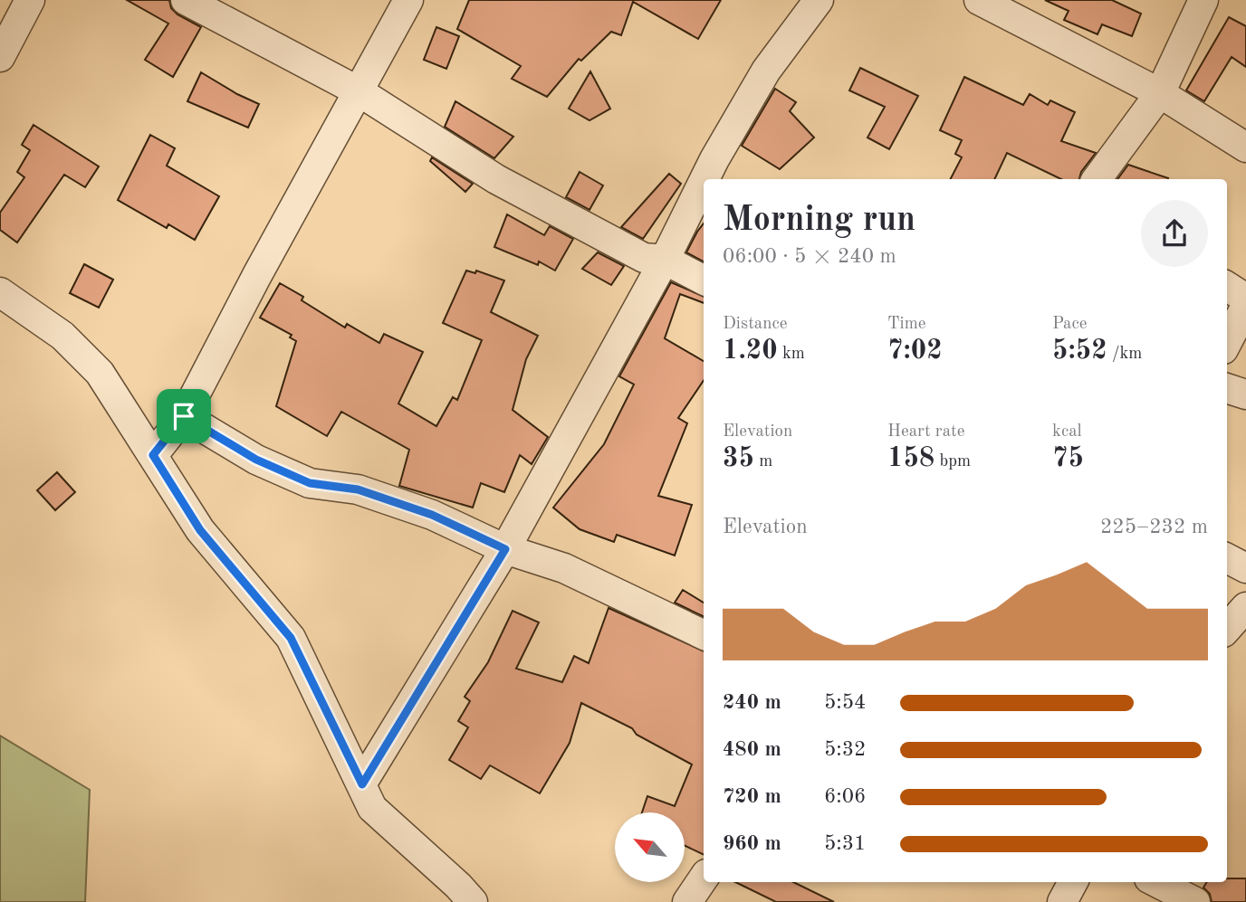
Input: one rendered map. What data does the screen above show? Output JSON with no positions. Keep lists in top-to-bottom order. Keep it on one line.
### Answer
{"north":"top left","page":{"heading":["Morning run","06:00 · 5 × 240 m"],"stats":[["Distance","1.20 km"],["Time","7:02"],["Pace","5:52 /km"],["Elevation","35 m"],["Heart rate","158 bpm"],["kcal","75"]],"chart":["Elevation","225–232 m"],"list":[{"name":"240 m","note":"5:54"},{"name":"480 m","note":"5:32"},{"name":"720 m","note":"6:06"},{"name":"960 m","note":"5:31"}]}}
